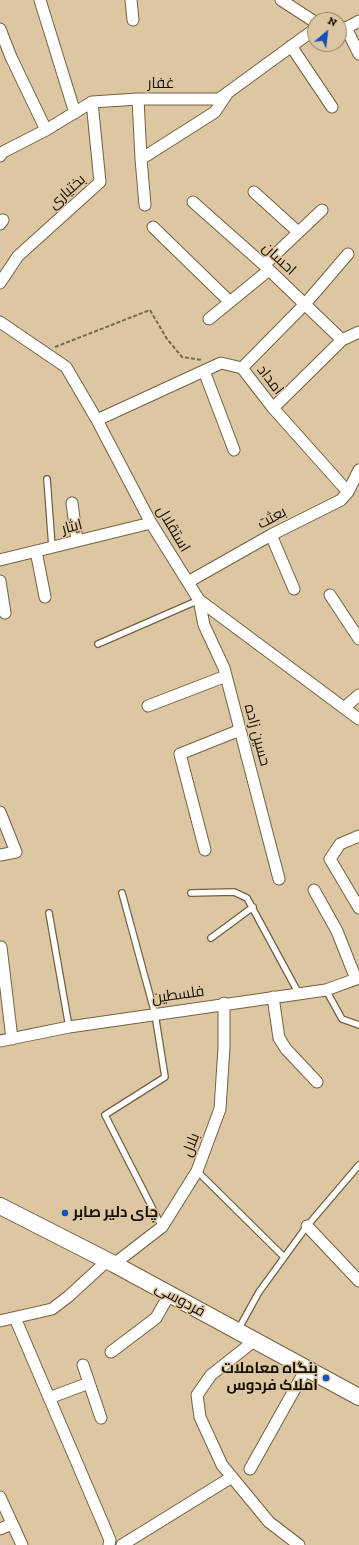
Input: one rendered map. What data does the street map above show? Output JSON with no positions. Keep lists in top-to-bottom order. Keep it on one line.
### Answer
{"streets":{"main road":["فردوسی"],"street":["غفار","بختیاری","احسان","امداد","بعثت","ایثار","استقلال","حسین زاده","فلسطین","بلال"]},"crossings":[["غفار","بختیاری"],["امداد","بعثت"],["بعثت","استقلال"],["ایثار","استقلال"],["استقلال","حسین زاده"],["فلسطین","بلال"],["بلال","فردوسی"]],"places":["چای دلیر صابر","بنگاه معاملات املاک فردوس"],"north":"top right"}
